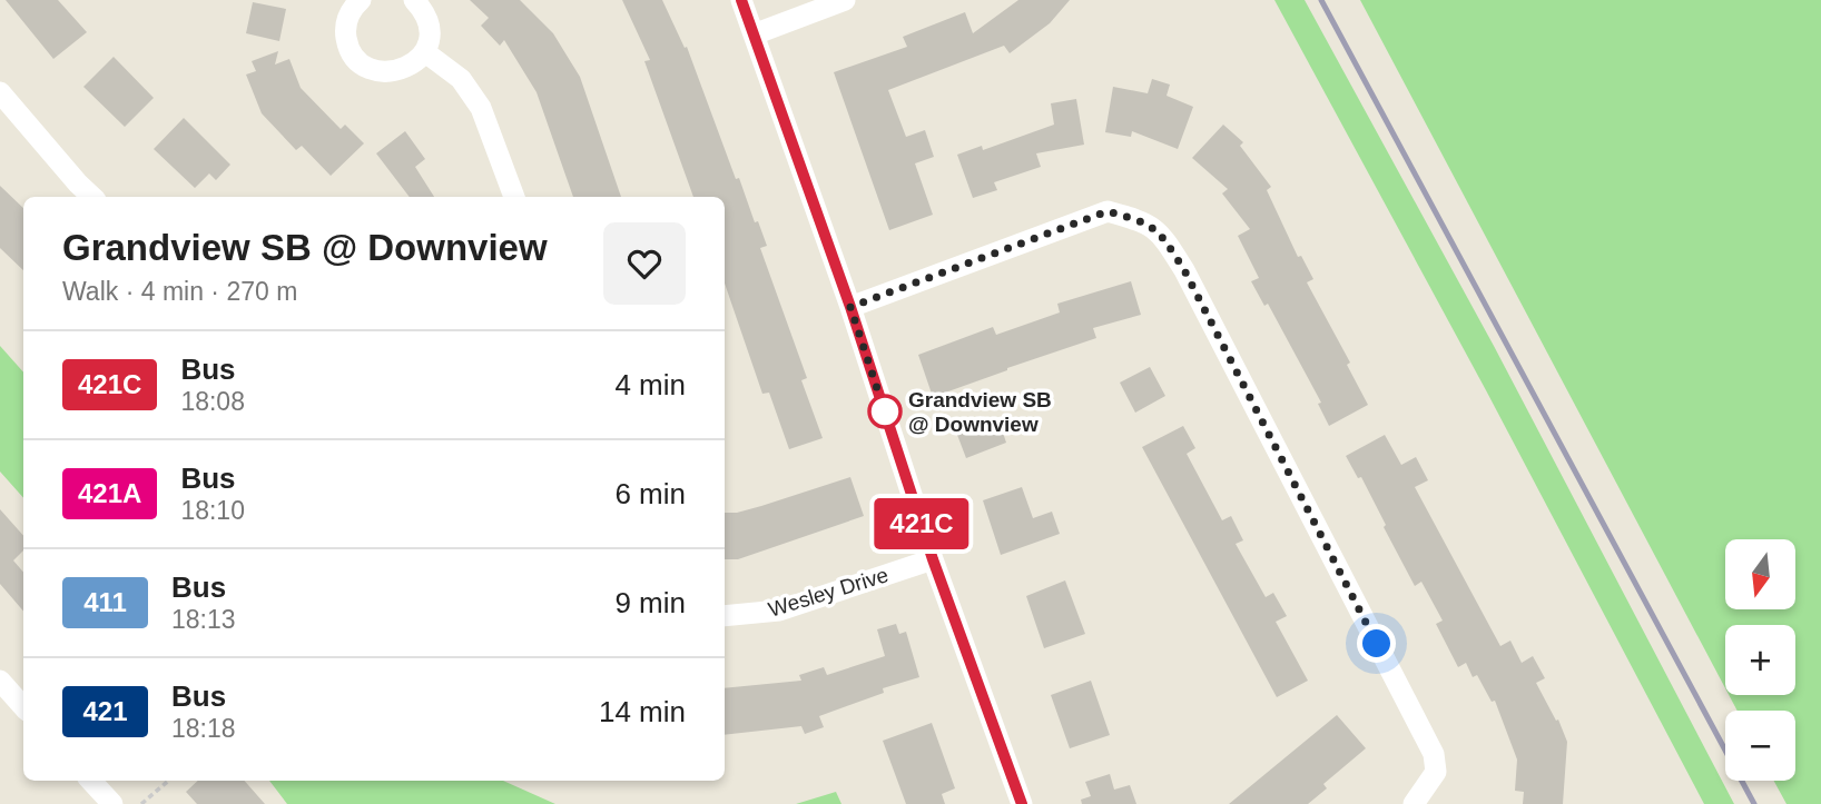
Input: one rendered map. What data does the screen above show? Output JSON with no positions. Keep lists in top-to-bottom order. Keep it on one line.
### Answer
{"streets":{"street":["Wesley Drive"]},"places":["Grandview SB @ Downview"],"lines":["bus line 421C"],"north":"bottom","page":{"on_map":"421C","heading":["Grandview SB @ Downview","Walk · 4 min · 270 m"],"list":[{"mark":"421C","name":"Bus","note":"18:08","value":"4 min"},{"mark":"421A","name":"Bus","note":"18:10","value":"6 min"},{"mark":"411","name":"Bus","note":"18:13","value":"9 min"},{"mark":"421","name":"Bus","note":"18:18","value":"14 min"}],"map_buttons":["+","−"]}}
